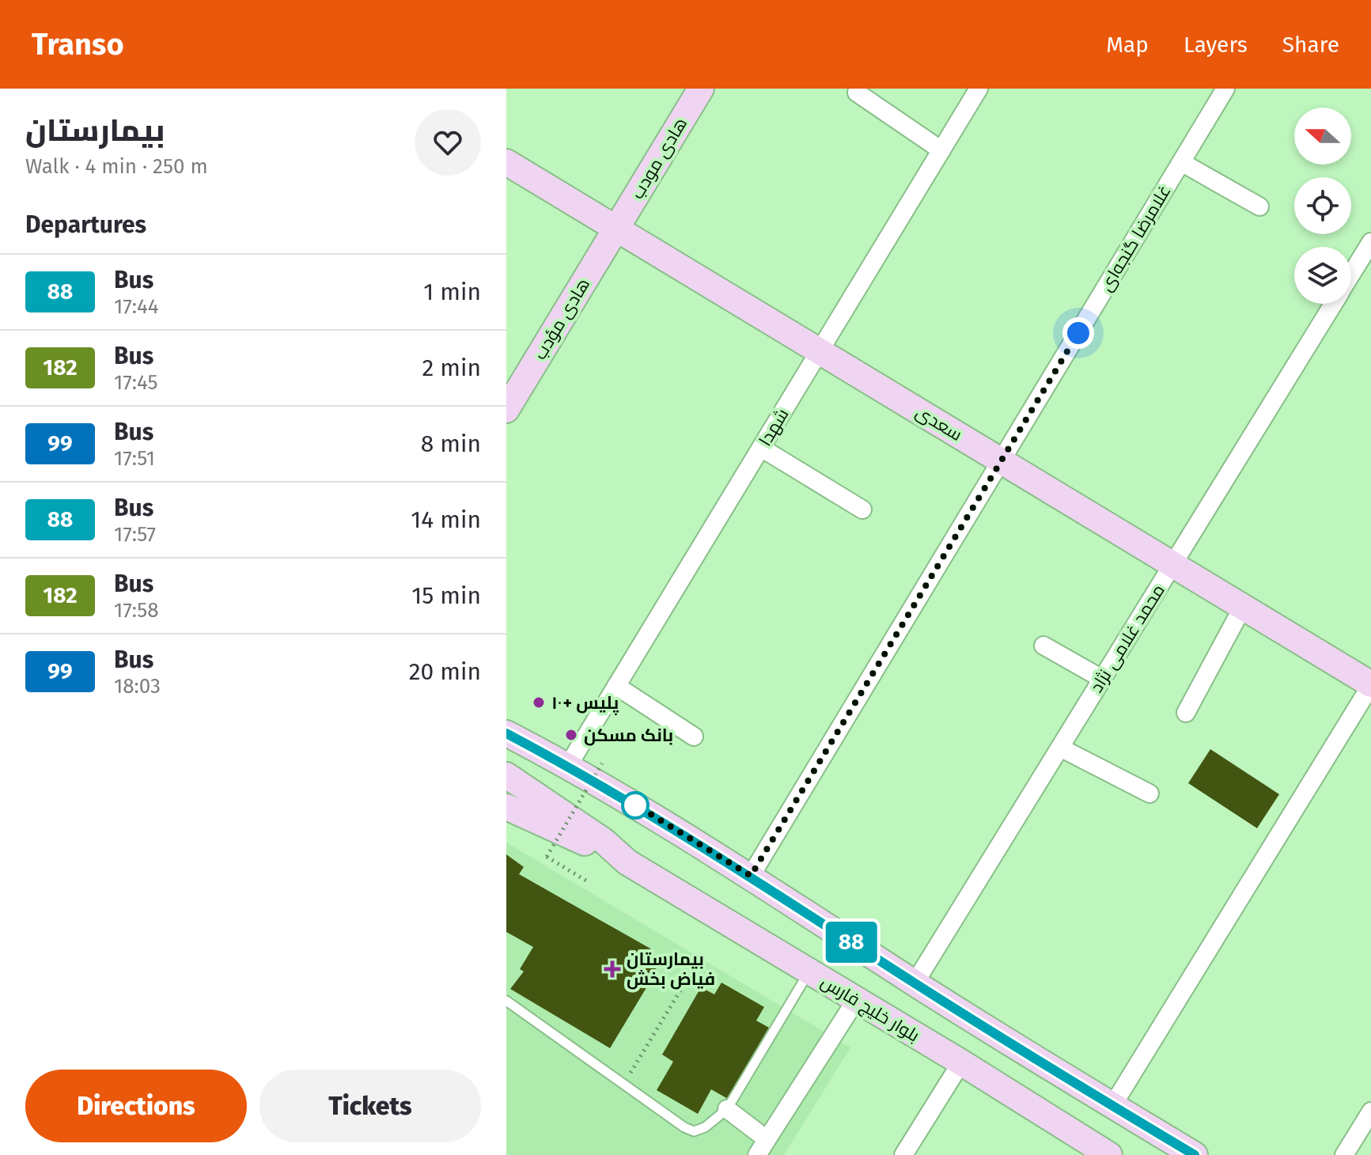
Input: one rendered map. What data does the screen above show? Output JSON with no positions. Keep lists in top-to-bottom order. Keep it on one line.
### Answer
{"streets":{"main road":["هادی مودب","هادی مؤدب","سعدی","بلوار خلیج فارس"],"street":["غلامرضا گنجه‌ای","شهدا","محمد غلامی نژاد"]},"crossings":[["هادی مودب","هادی مؤدب"],["هادی مودب","سعدی"],["غلامرضا گنجه‌ای","سعدی"],["هادی مؤدب","سعدی"],["سعدی","شهدا"],["سعدی","محمد غلامی نژاد"]],"places":{"other":["پلیس +۱۰","بانک مسکن"],"health":["بیمارستان فیاض بخش"]},"lines":["bus line 88"],"north":"left","page":{"header":"Transo","nav":["Map","Layers","Share"],"heading":[["بیمارستان","Walk · 4 min · 250 m"],"Departures"],"on_map":"88","list":[{"mark":"88","name":"Bus","note":"17:44","value":"1 min"},{"mark":"182","name":"Bus","note":"17:45","value":"2 min"},{"mark":"99","name":"Bus","note":"17:51","value":"8 min"},{"mark":"88","name":"Bus","note":"17:57","value":"14 min"},{"mark":"182","name":"Bus","note":"17:58","value":"15 min"},{"mark":"99","name":"Bus","note":"18:03","value":"20 min"}],"buttons":["Directions","Tickets"]}}
